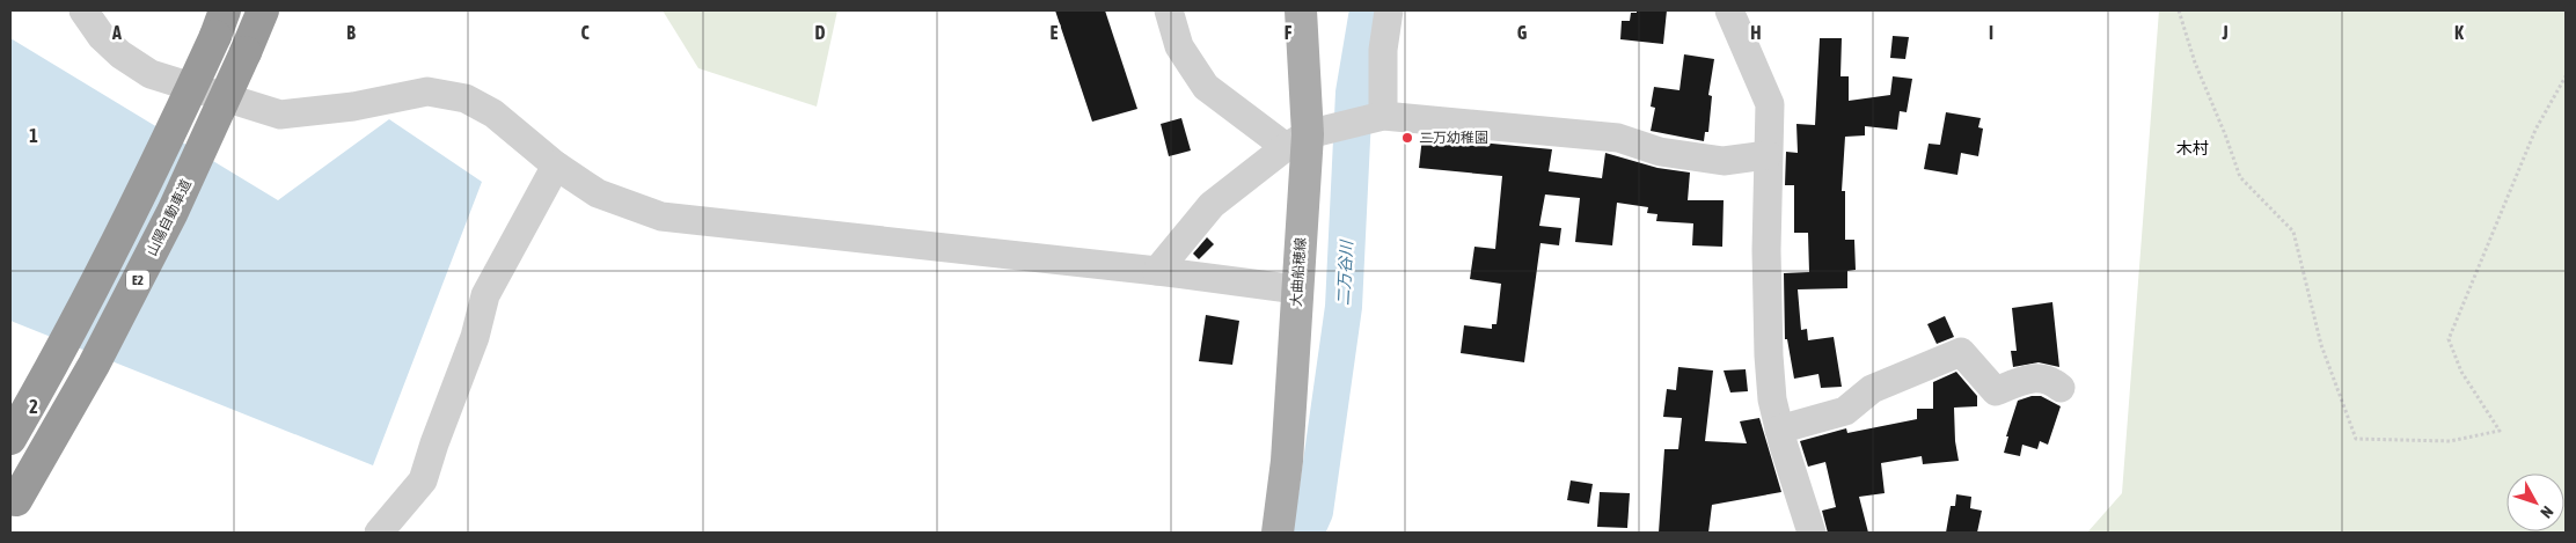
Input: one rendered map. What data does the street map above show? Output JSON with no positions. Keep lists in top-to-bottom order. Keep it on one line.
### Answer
{"streets":{"highway":["山陽自動車道","E2"],"main road":["大曲船穂線"]},"districts":["木村"],"water":["二万谷川"],"places":["二万幼稚園"],"north":"bottom right","grid":{"columns":["A","B","C","D","E","F","G","H","I","J","K"],"rows":["1","2"]}}
